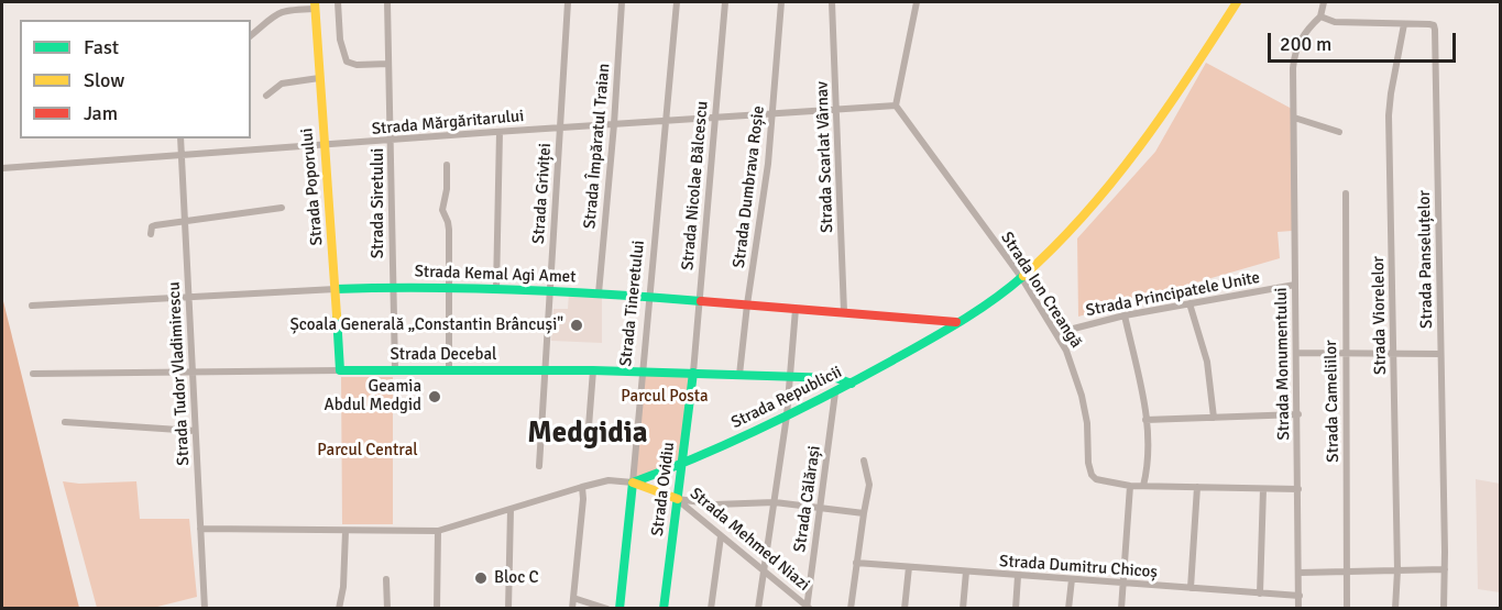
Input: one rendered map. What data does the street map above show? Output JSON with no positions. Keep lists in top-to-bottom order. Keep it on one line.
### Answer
{"streets":{"main road":["Strada Poporului","Strada Kemal Agi Amet","Strada Tineretului","Strada Decebal","Strada Republicii","Strada Ovidiu","Strada Mehmed Niazi"],"street":["Strada Mărgăritarului","Strada Împăratul Traian","Strada Scarlat Vârnav","Strada Nicolae Bălcescu","Strada Dumbrava Roșie","Strada Griviței","Strada Siretului","Strada Panseluțelor","Strada Ion Creangă","Strada Principatele Unite","Strada Viorelelor","Strada Monumentului","Strada Tudor Vladimirescu","Strada Cameliilor","Strada Călărași","Strada Dumitru Chicoș"]},"crossings":[["Strada Mărgăritarului","Strada Împăratul Traian"],["Strada Mărgăritarului","Strada Scarlat Vârnav"],["Strada Mărgăritarului","Strada Nicolae Bălcescu"],["Strada Mărgăritarului","Strada Poporului"],["Strada Mărgăritarului","Strada Dumbrava Roșie"],["Strada Mărgăritarului","Strada Griviței"],["Strada Mărgăritarului","Strada Siretului"],["Strada Mărgăritarului","Strada Ion Creangă"],["Strada Mărgăritarului","Strada Tineretului"],["Strada Mărgăritarului","Strada Tudor Vladimirescu"],["Strada Împăratul Traian","Strada Kemal Agi Amet"],["Strada Scarlat Vârnav","Strada Kemal Agi Amet"],["Strada Nicolae Bălcescu","Strada Kemal Agi Amet"],["Strada Nicolae Bălcescu","Strada Decebal"],["Strada Nicolae Bălcescu","Strada Ovidiu"],["Strada Poporului","Strada Kemal Agi Amet"],["Strada Poporului","Strada Decebal"],["Strada Dumbrava Roșie","Strada Kemal Agi Amet"],["Strada Dumbrava Roșie","Strada Decebal"],["Strada Griviței","Strada Kemal Agi Amet"],["Strada Griviței","Strada Decebal"],["Strada Siretului","Strada Kemal Agi Amet"],["Strada Siretului","Strada Decebal"],["Strada Panseluțelor","Strada Viorelelor"],["Strada Panseluțelor","Strada Monumentului"],["Strada Kemal Agi Amet","Strada Tineretului"],["Strada Kemal Agi Amet","Strada Tudor Vladimirescu"],["Strada Kemal Agi Amet","Strada Republicii"],["Strada Ion Creangă","Strada Principatele Unite"],["Strada Ion Creangă","Strada Republicii"],["Strada Principatele Unite","Strada Monumentului"],["Strada Tineretului","Strada Decebal"],["Strada Tineretului","Strada Republicii"],["Strada Tineretului","Strada Mehmed Niazi"],["Strada Decebal","Strada Tudor Vladimirescu"],["Strada Decebal","Strada Republicii"],["Strada Decebal","Strada Ovidiu"],["Strada Monumentului","Strada Dumitru Chicoș"],["Strada Tudor Vladimirescu","Strada Republicii"],["Strada Republicii","Strada Ovidiu"],["Strada Republicii","Strada Călărași"],["Strada Republicii","Strada Mehmed Niazi"],["Strada Ovidiu","Strada Mehmed Niazi"],["Strada Călărași","Strada Mehmed Niazi"]],"districts":["Medgidia"],"parks":["Parcul Posta","Parcul Central"],"places":["Școala Generală „Constantin Brâncuși\"","Geamia Abdul Medgid","Bloc C"],"legend":["Fast","Slow","Jam"],"scale_bar":"200 m"}
